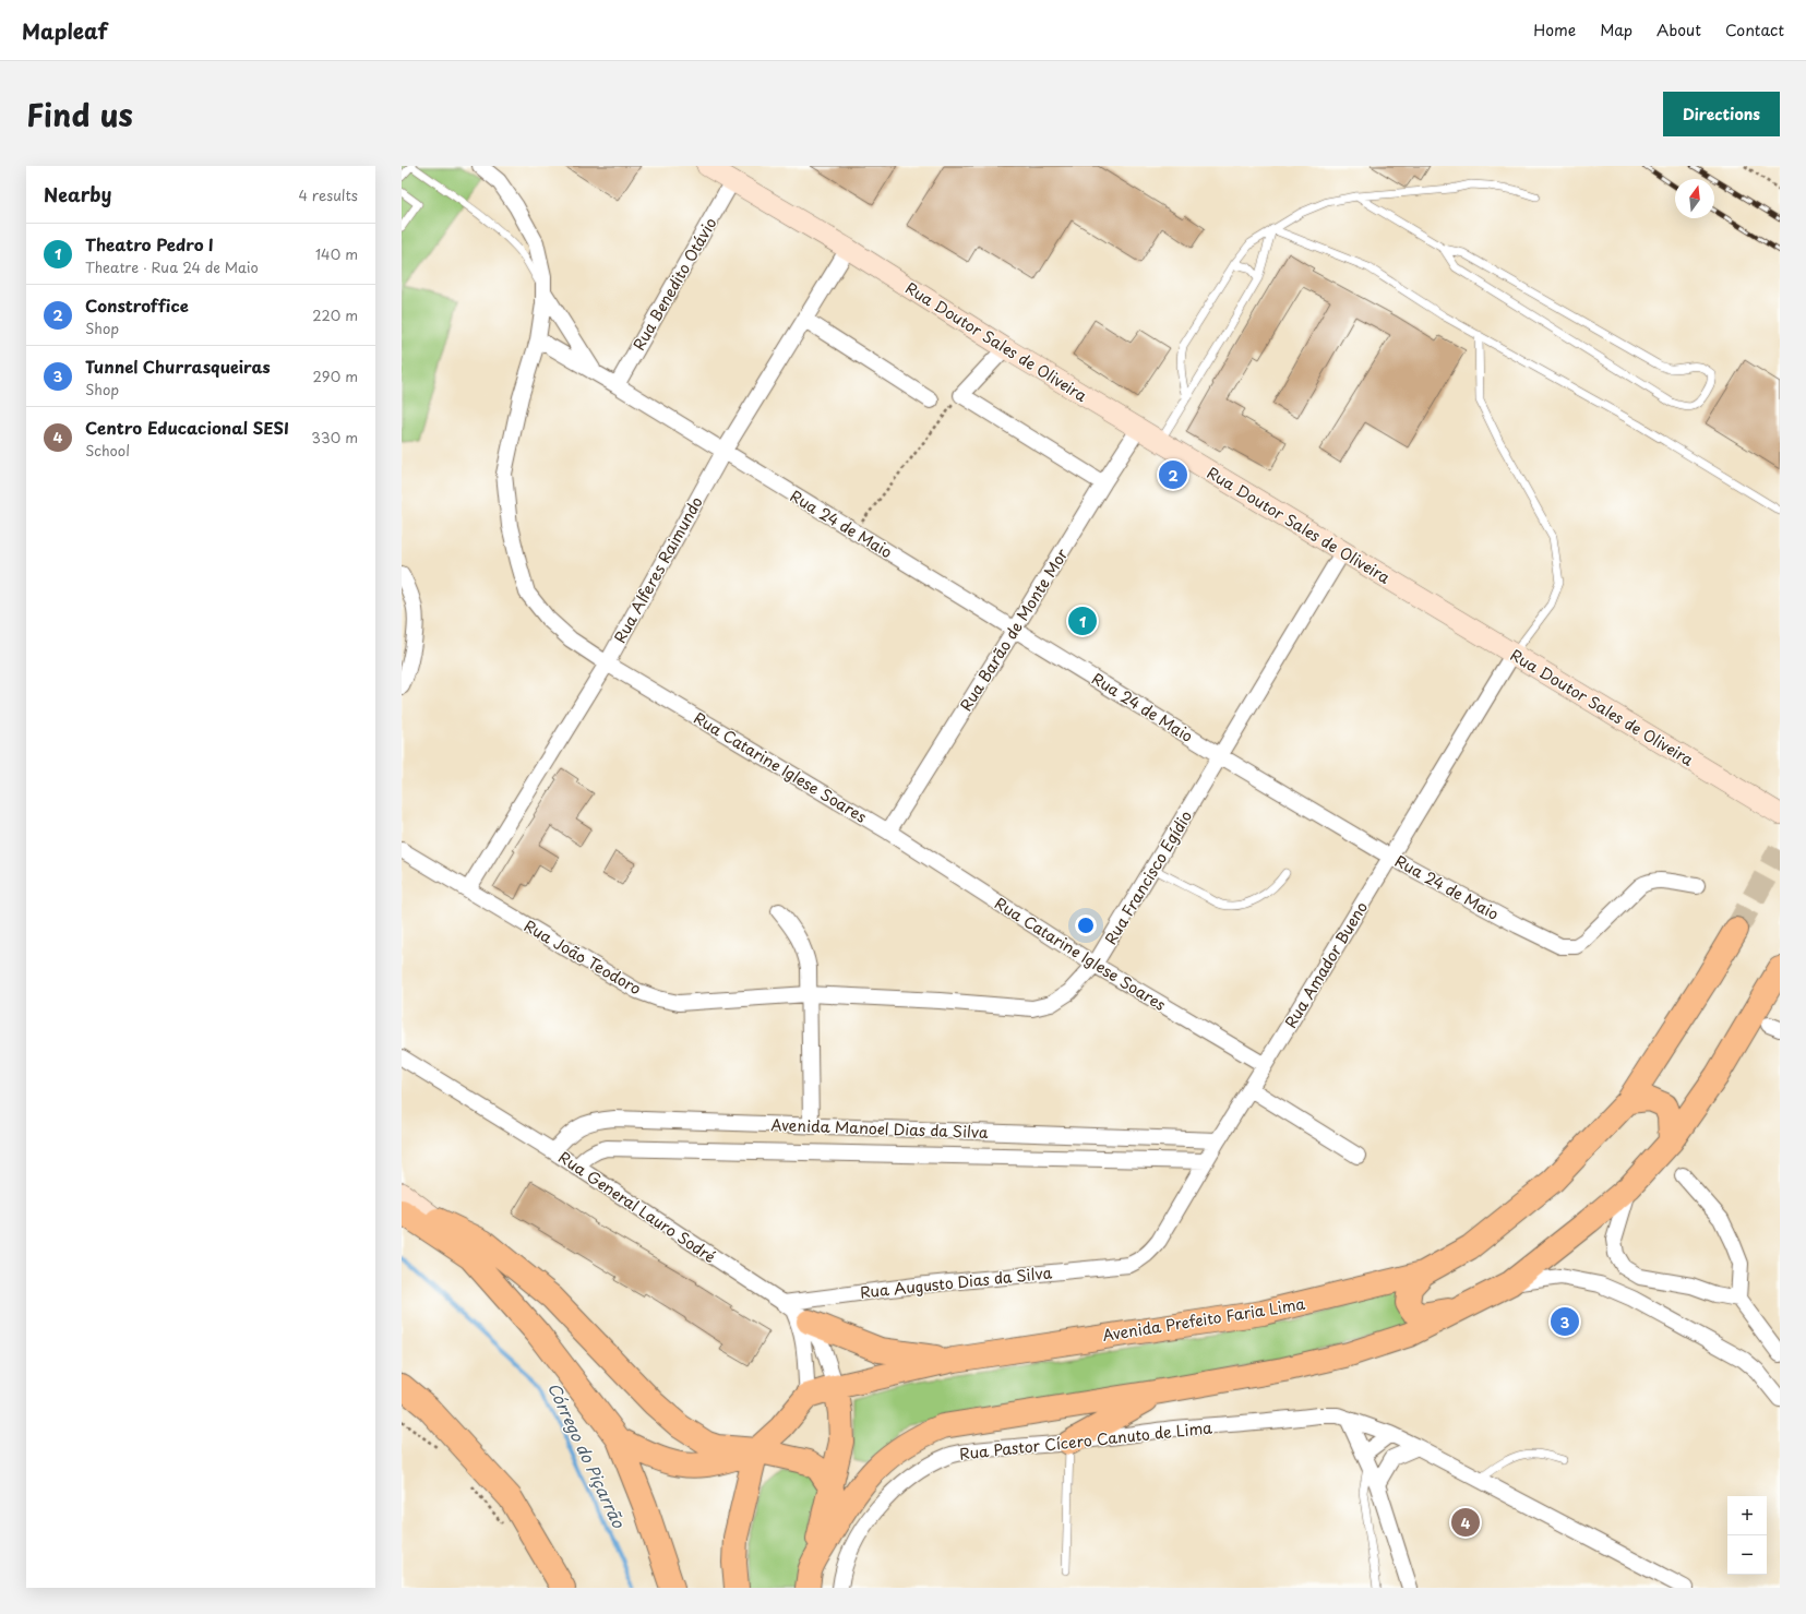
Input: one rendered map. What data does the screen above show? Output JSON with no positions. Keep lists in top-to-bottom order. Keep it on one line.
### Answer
{"streets":{"main road":["Rua Doutor Sales de Oliveira","Avenida Prefeito Faria Lima"],"street":["Rua Benedito Otávio","Rua 24 de Maio","Rua Alferes Raimundo","Rua Barão de Monte Mor","Rua Catarine Iglese Soares","Rua Francisco Egídio","Rua João Teodoro","Rua Amador Bueno","Avenida Manoel Dias da Silva","Rua General Lauro Sodré","Rua Augusto Dias da Silva","Rua Pastor Cícero Canuto de Lima"]},"crossings":[["Rua Benedito Otávio","Rua Doutor Sales de Oliveira"],["Rua Benedito Otávio","Rua 24 de Maio"],["Rua Doutor Sales de Oliveira","Rua Alferes Raimundo"],["Rua Doutor Sales de Oliveira","Rua Barão de Monte Mor"],["Rua Doutor Sales de Oliveira","Rua Francisco Egídio"],["Rua Doutor Sales de Oliveira","Rua Amador Bueno"],["Rua 24 de Maio","Rua Alferes Raimundo"],["Rua 24 de Maio","Rua Barão de Monte Mor"],["Rua 24 de Maio","Rua Catarine Iglese Soares"],["Rua 24 de Maio","Rua Francisco Egídio"],["Rua 24 de Maio","Rua Amador Bueno"],["Rua Alferes Raimundo","Rua Catarine Iglese Soares"],["Rua Alferes Raimundo","Rua João Teodoro"],["Rua Barão de Monte Mor","Rua Catarine Iglese Soares"],["Rua Catarine Iglese Soares","Rua Francisco Egídio"],["Rua Catarine Iglese Soares","Rua Amador Bueno"],["Rua Francisco Egídio","Rua João Teodoro"],["Rua Amador Bueno","Avenida Manoel Dias da Silva"],["Rua Amador Bueno","Rua Augusto Dias da Silva"],["Avenida Manoel Dias da Silva","Rua General Lauro Sodré"],["Rua General Lauro Sodré","Rua Augusto Dias da Silva"],["Rua General Lauro Sodré","Avenida Prefeito Faria Lima"]],"water":["Córrego do Piçarrão"],"north":"top","page":{"header":"Mapleaf","nav":["Home","Map","About","Contact"],"title":"Find us","buttons":"Directions","heading":["Nearby","4 results"],"list":[{"mark":"1","name":"Theatro Pedro I","note":"Theatre · Rua 24 de Maio","value":"140 m"},{"mark":"2","name":"Constroffice","note":"Shop","value":"220 m"},{"mark":"3","name":"Tunnel Churrasqueiras","note":"Shop","value":"290 m"},{"mark":"4","name":"Centro Educacional SESI","note":"School","value":"330 m"}],"pins":["2","1","3","4"],"map_buttons":["+","−"]}}
